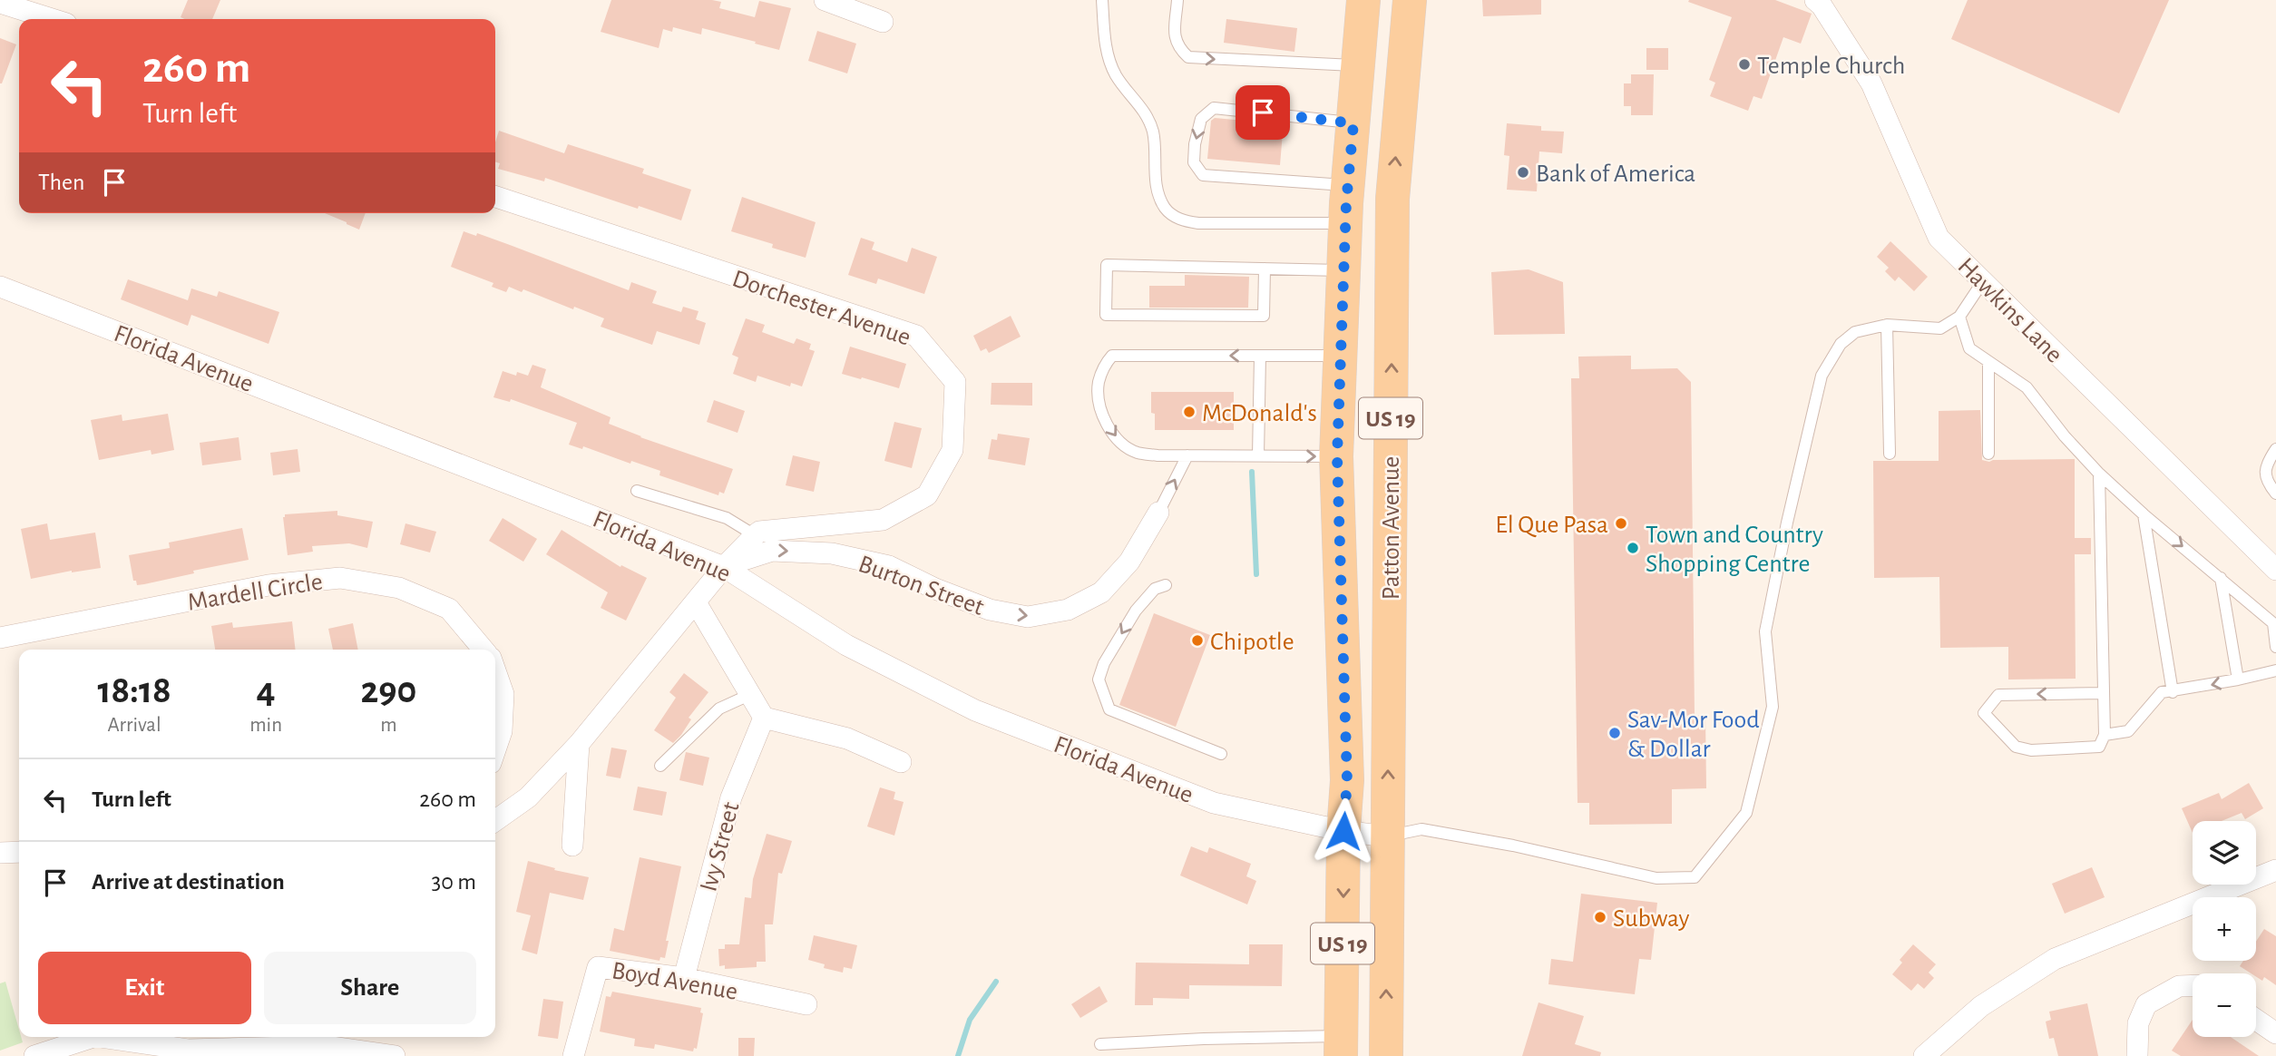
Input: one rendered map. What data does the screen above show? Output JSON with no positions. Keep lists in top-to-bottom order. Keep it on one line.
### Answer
{"streets":{"main road":["US 19","Patton Avenue"],"street":["Dorchester Avenue","Hawkins Lane","Florida Avenue","Burton Street","Mardell Circle","Ivy Street","Boyd Avenue"]},"crossings":[["Florida Avenue","Patton Avenue"],["Florida Avenue","Burton Street"],["Ivy Street","Boyd Avenue"]],"one_way":["Burton Street"],"places":["Temple Church","Bank of America","McDonald's","El Que Pasa","Town and Country Shopping Centre","Chipotle","Sav-Mor Food & Dollar","Subway"],"page":{"turn":["260 m","Turn left"],"then":"Then","eta":["18:18","Arrival","4","min","290","m"],"list":[{"name":"Turn left","value":"260 m"},{"name":"Arrive at destination","value":"30 m"}],"map_buttons":["+","−"],"buttons":["Exit","Share"]}}
